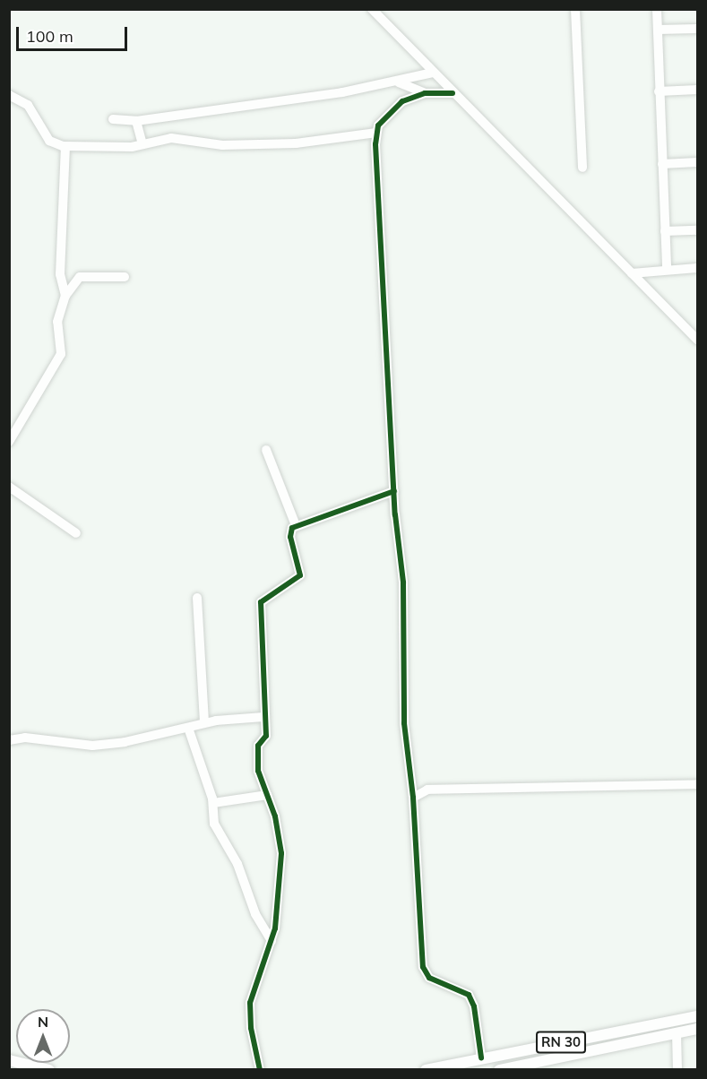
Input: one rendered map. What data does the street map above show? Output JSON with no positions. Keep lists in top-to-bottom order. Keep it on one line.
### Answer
{"streets":{"main road":["RN 30"]},"scale_bar":"100 m","north":"top"}
